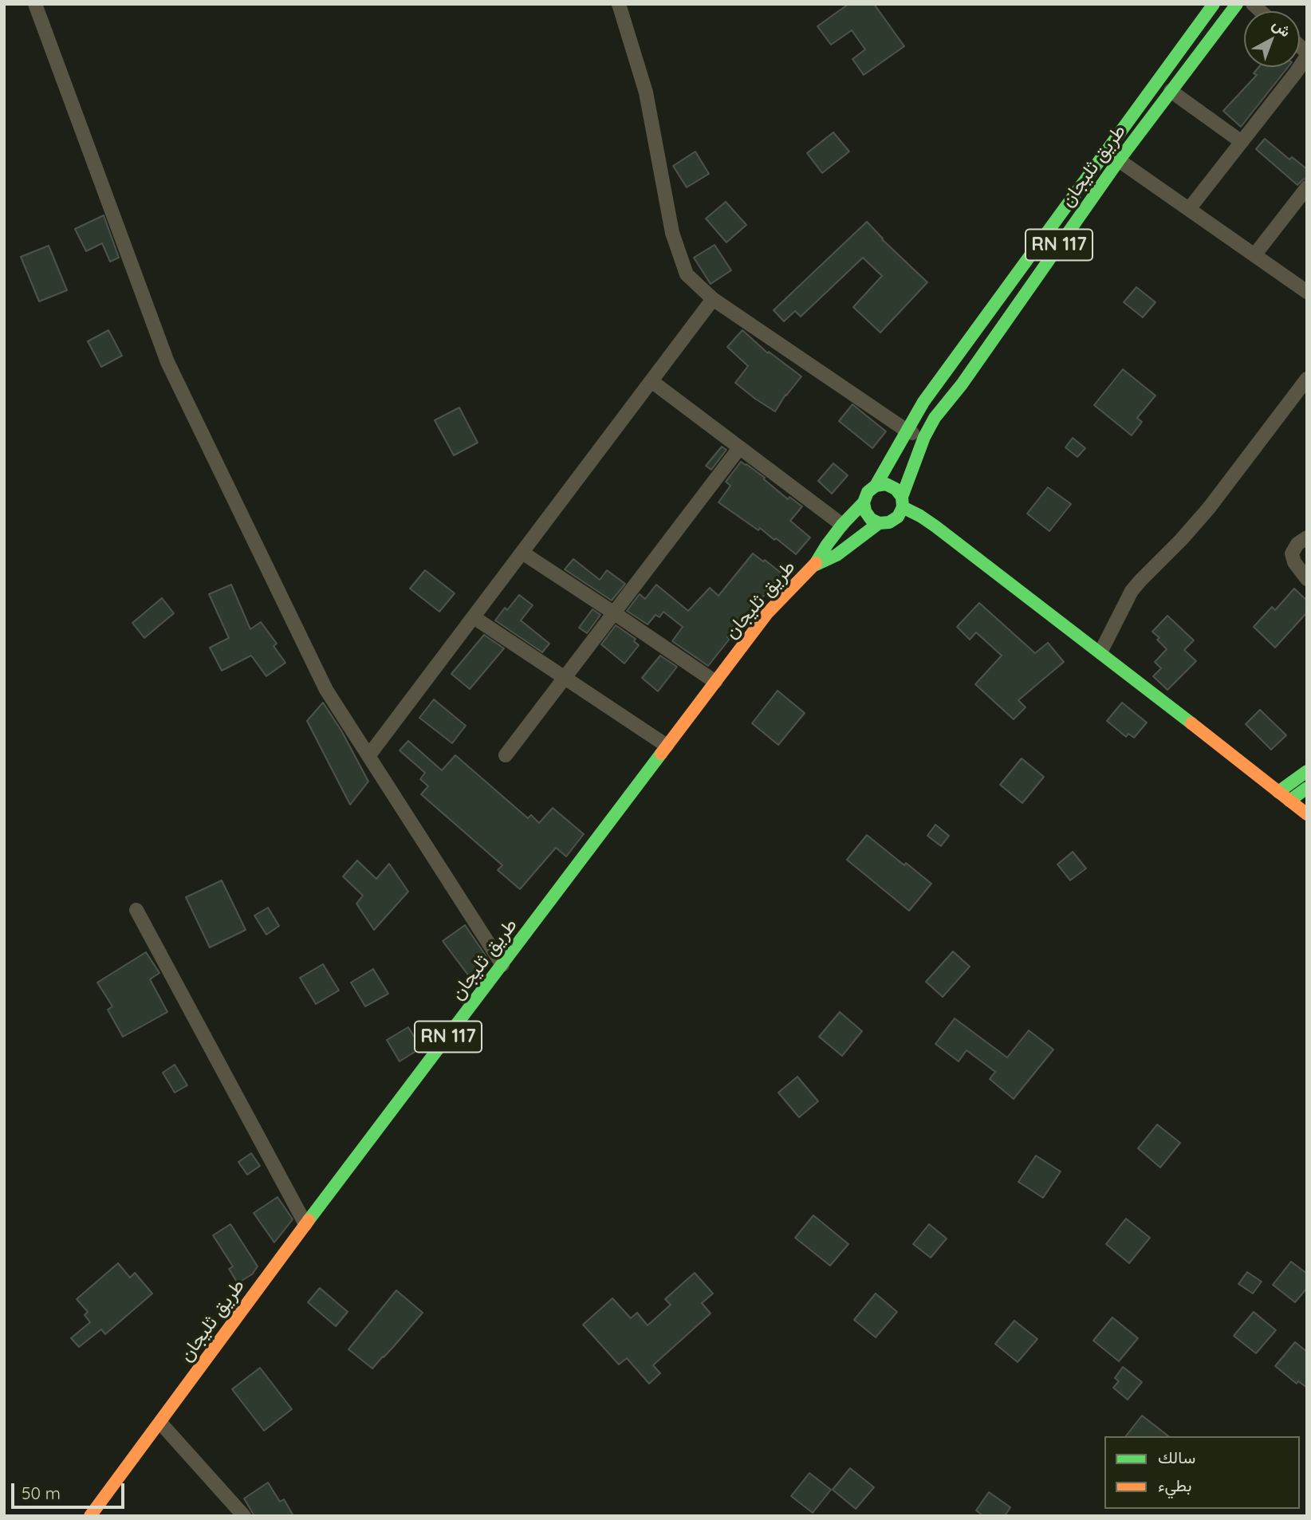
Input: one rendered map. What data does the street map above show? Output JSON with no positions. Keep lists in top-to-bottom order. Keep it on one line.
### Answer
{"streets":{"main road":["طريق ثليجان","RN 117"]},"legend":["سالك","بطيء"],"scale_bar":"50 m","north":"top right"}
